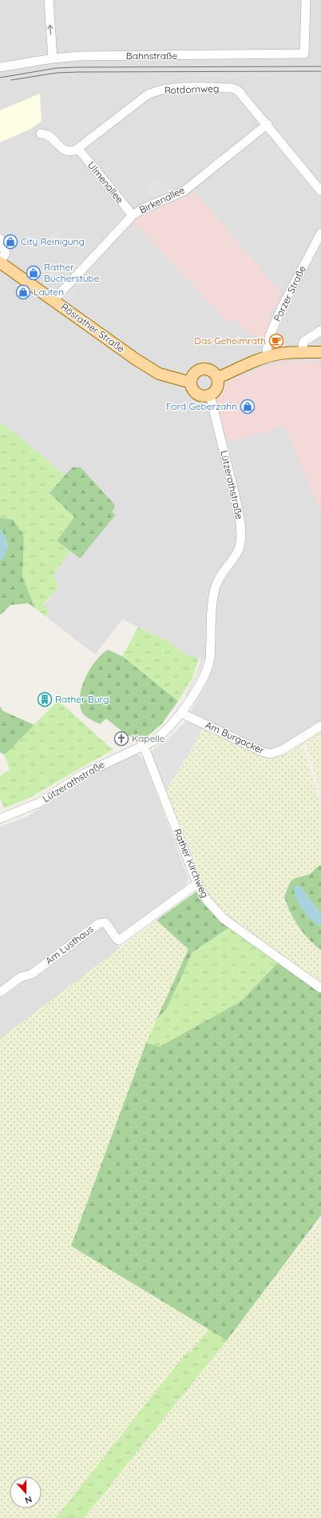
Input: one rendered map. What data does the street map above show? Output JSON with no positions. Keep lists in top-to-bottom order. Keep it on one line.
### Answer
{"streets":{"main road":["Rösrather Straße"],"street":["Bahnstraße","Rotdornweg","Ulmenallee","Birkenallee","Porzer Straße","Lützerathstraße","Am Burgacker","Rather Kirchweg","Am Lusthaus"]},"crossings":[["Rotdornweg","Ulmenallee"],["Rotdornweg","Birkenallee"],["Ulmenallee","Birkenallee"],["Birkenallee","Rösrather Straße"],["Rösrather Straße","Lützerathstraße"],["Lützerathstraße","Am Burgacker"],["Lützerathstraße","Rather Kirchweg"],["Rather Kirchweg","Am Lusthaus"]],"places":{"shop":["City Reinigung","Rather Bücherstube","Lauten","Ford Geberzahn"],"cafe":["Das Geheimrath"],"building":["Rather Burg"],"church":["Kapelle"]},"north":"bottom"}
